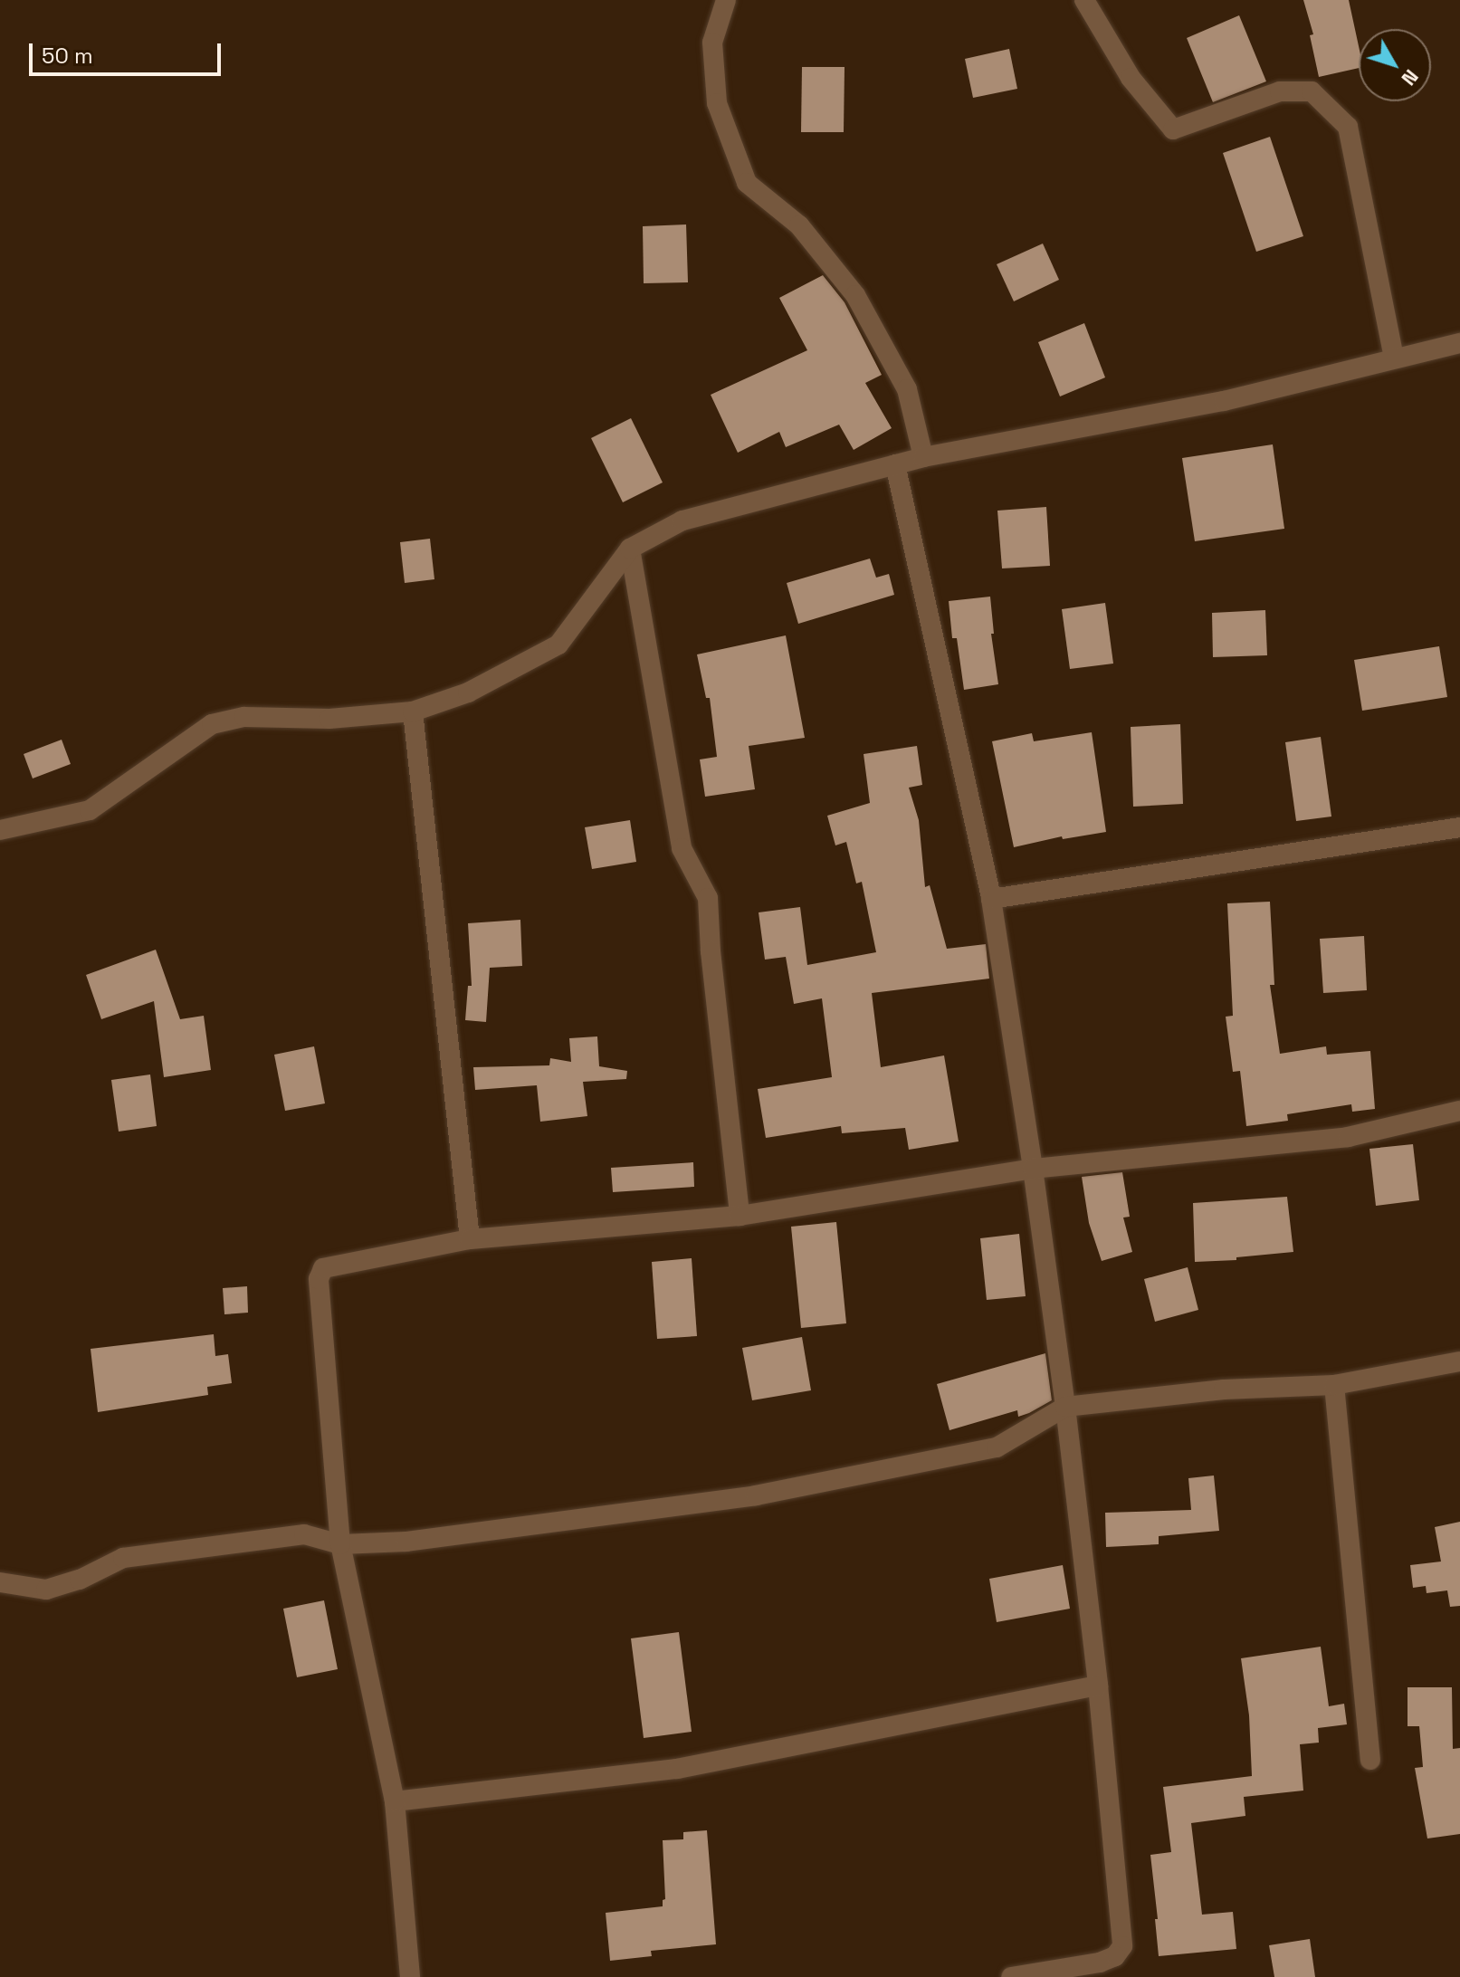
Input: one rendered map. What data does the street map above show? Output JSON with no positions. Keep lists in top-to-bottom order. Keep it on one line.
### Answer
{"scale_bar":"50 m","north":"bottom right"}
